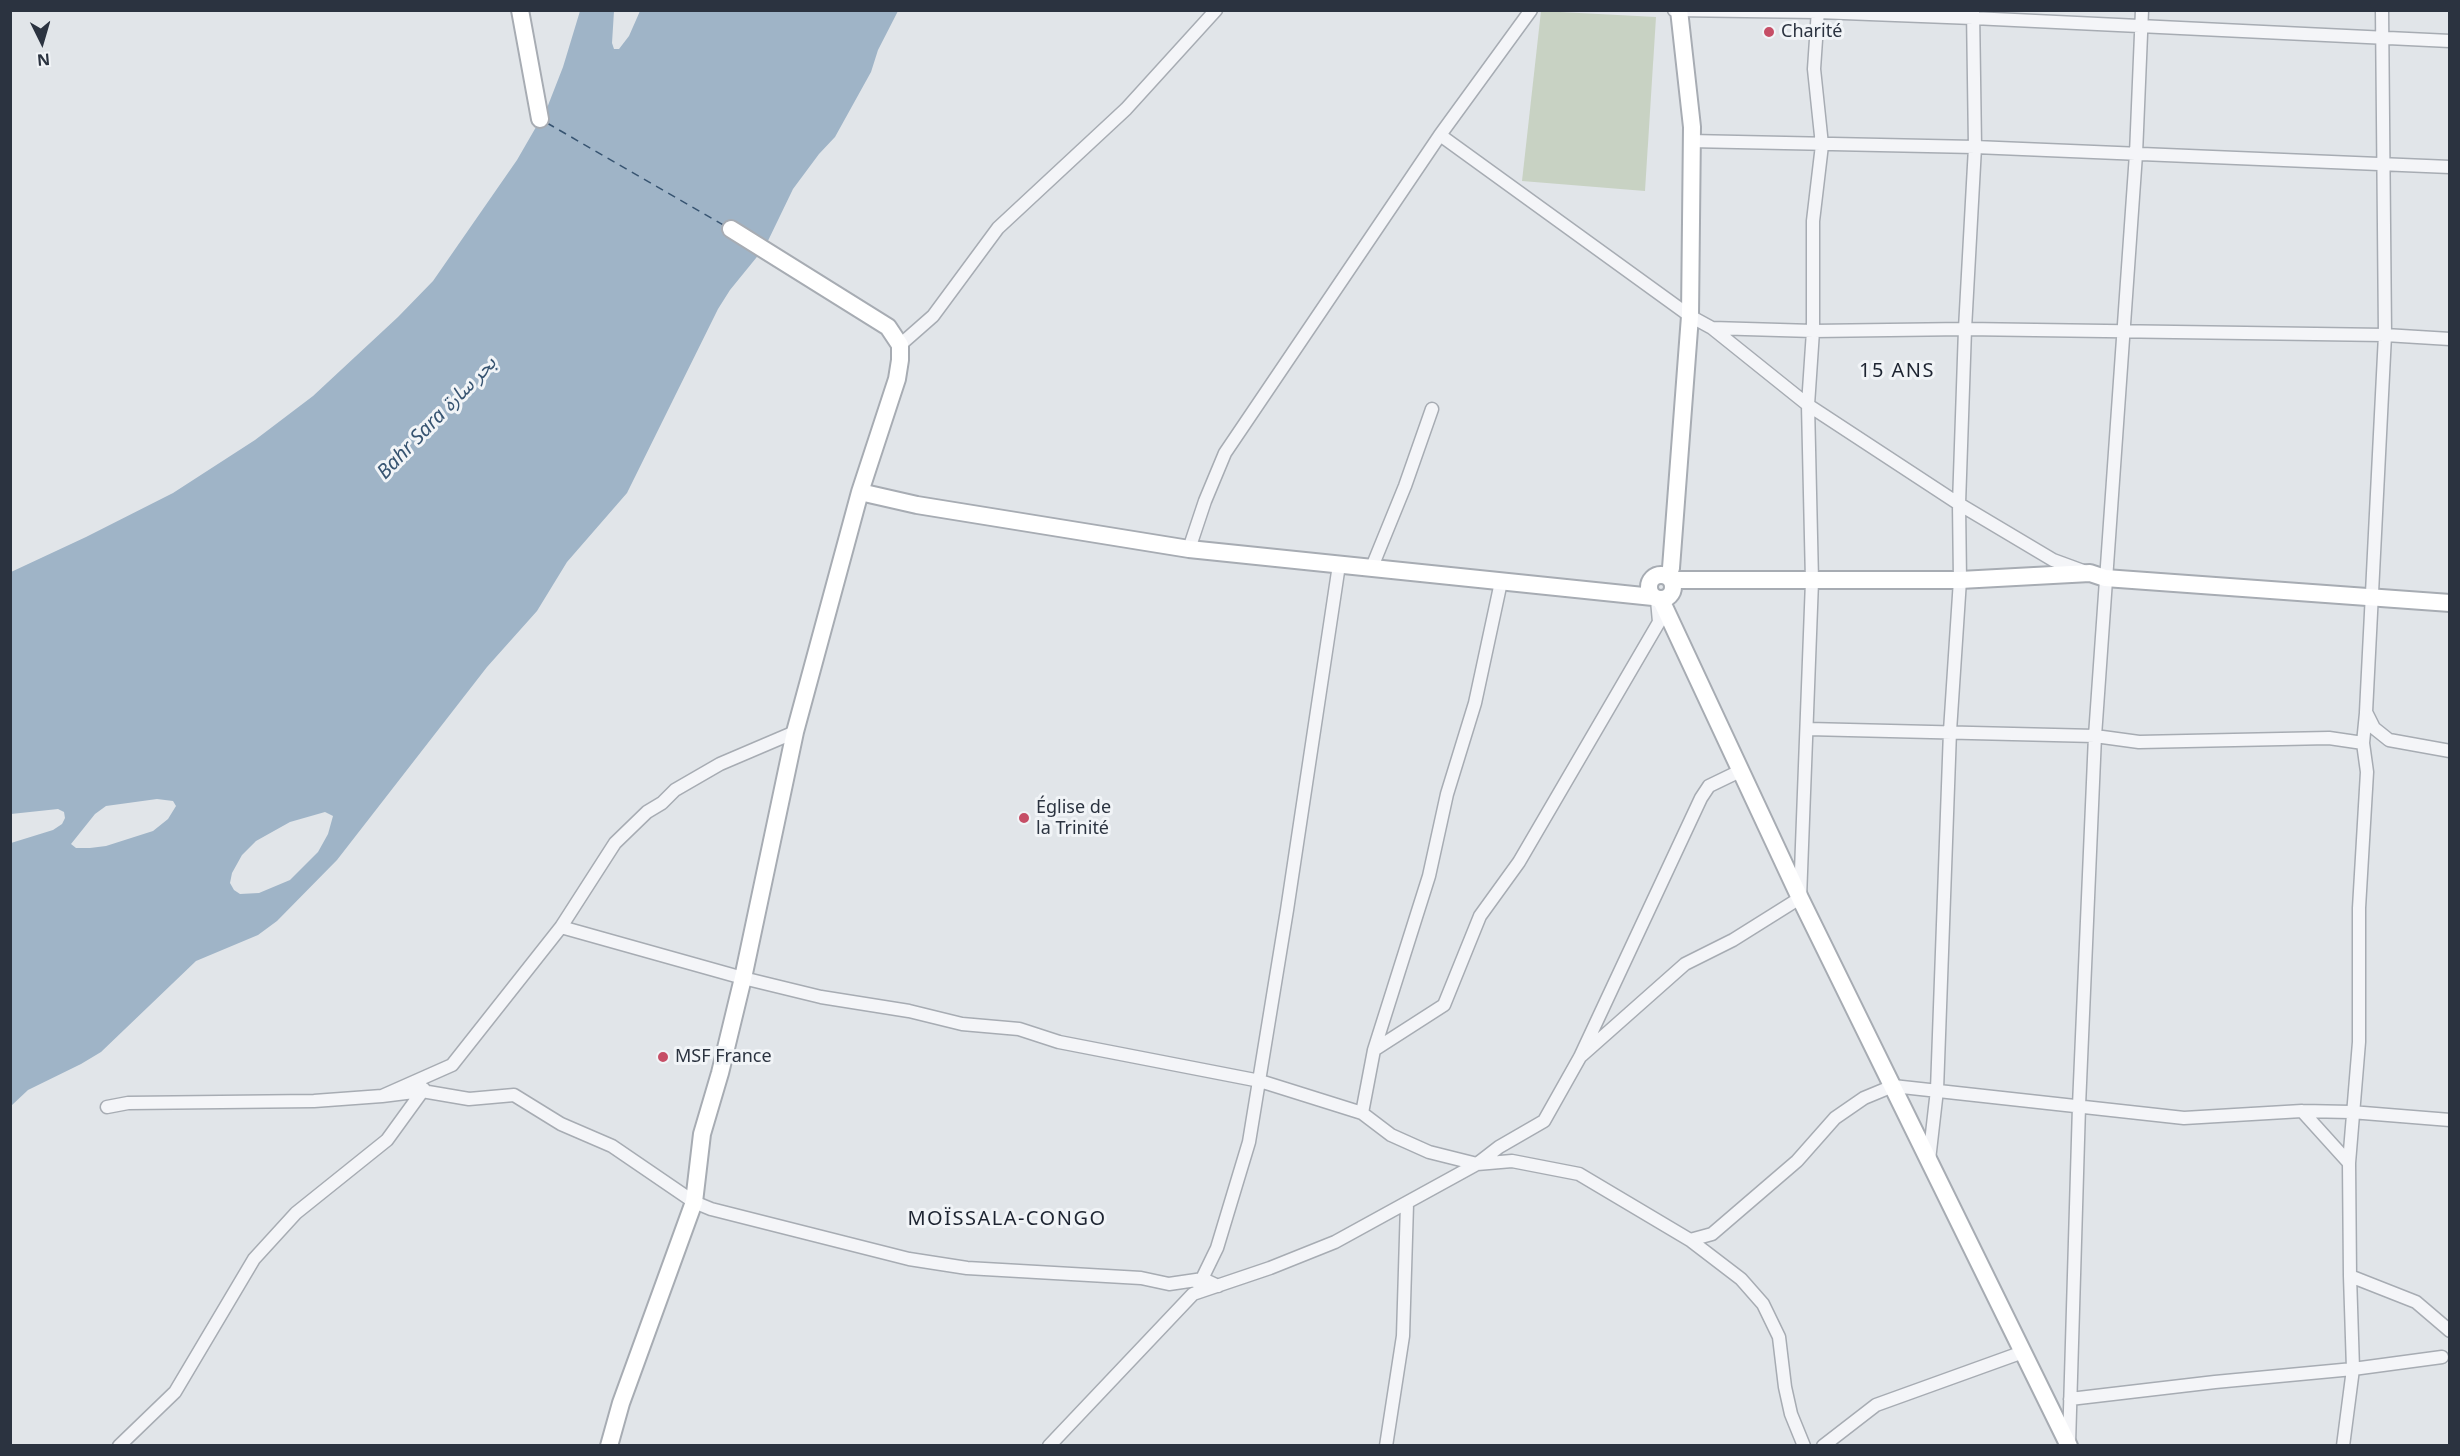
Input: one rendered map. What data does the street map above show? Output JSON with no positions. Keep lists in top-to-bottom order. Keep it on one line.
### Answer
{"districts":["15 ANS","MOÏSSALA-CONGO"],"water":["Bahr Sara بحر سارة"],"places":["Charité","Église de la Trinité","MSF France"],"north":"bottom"}
